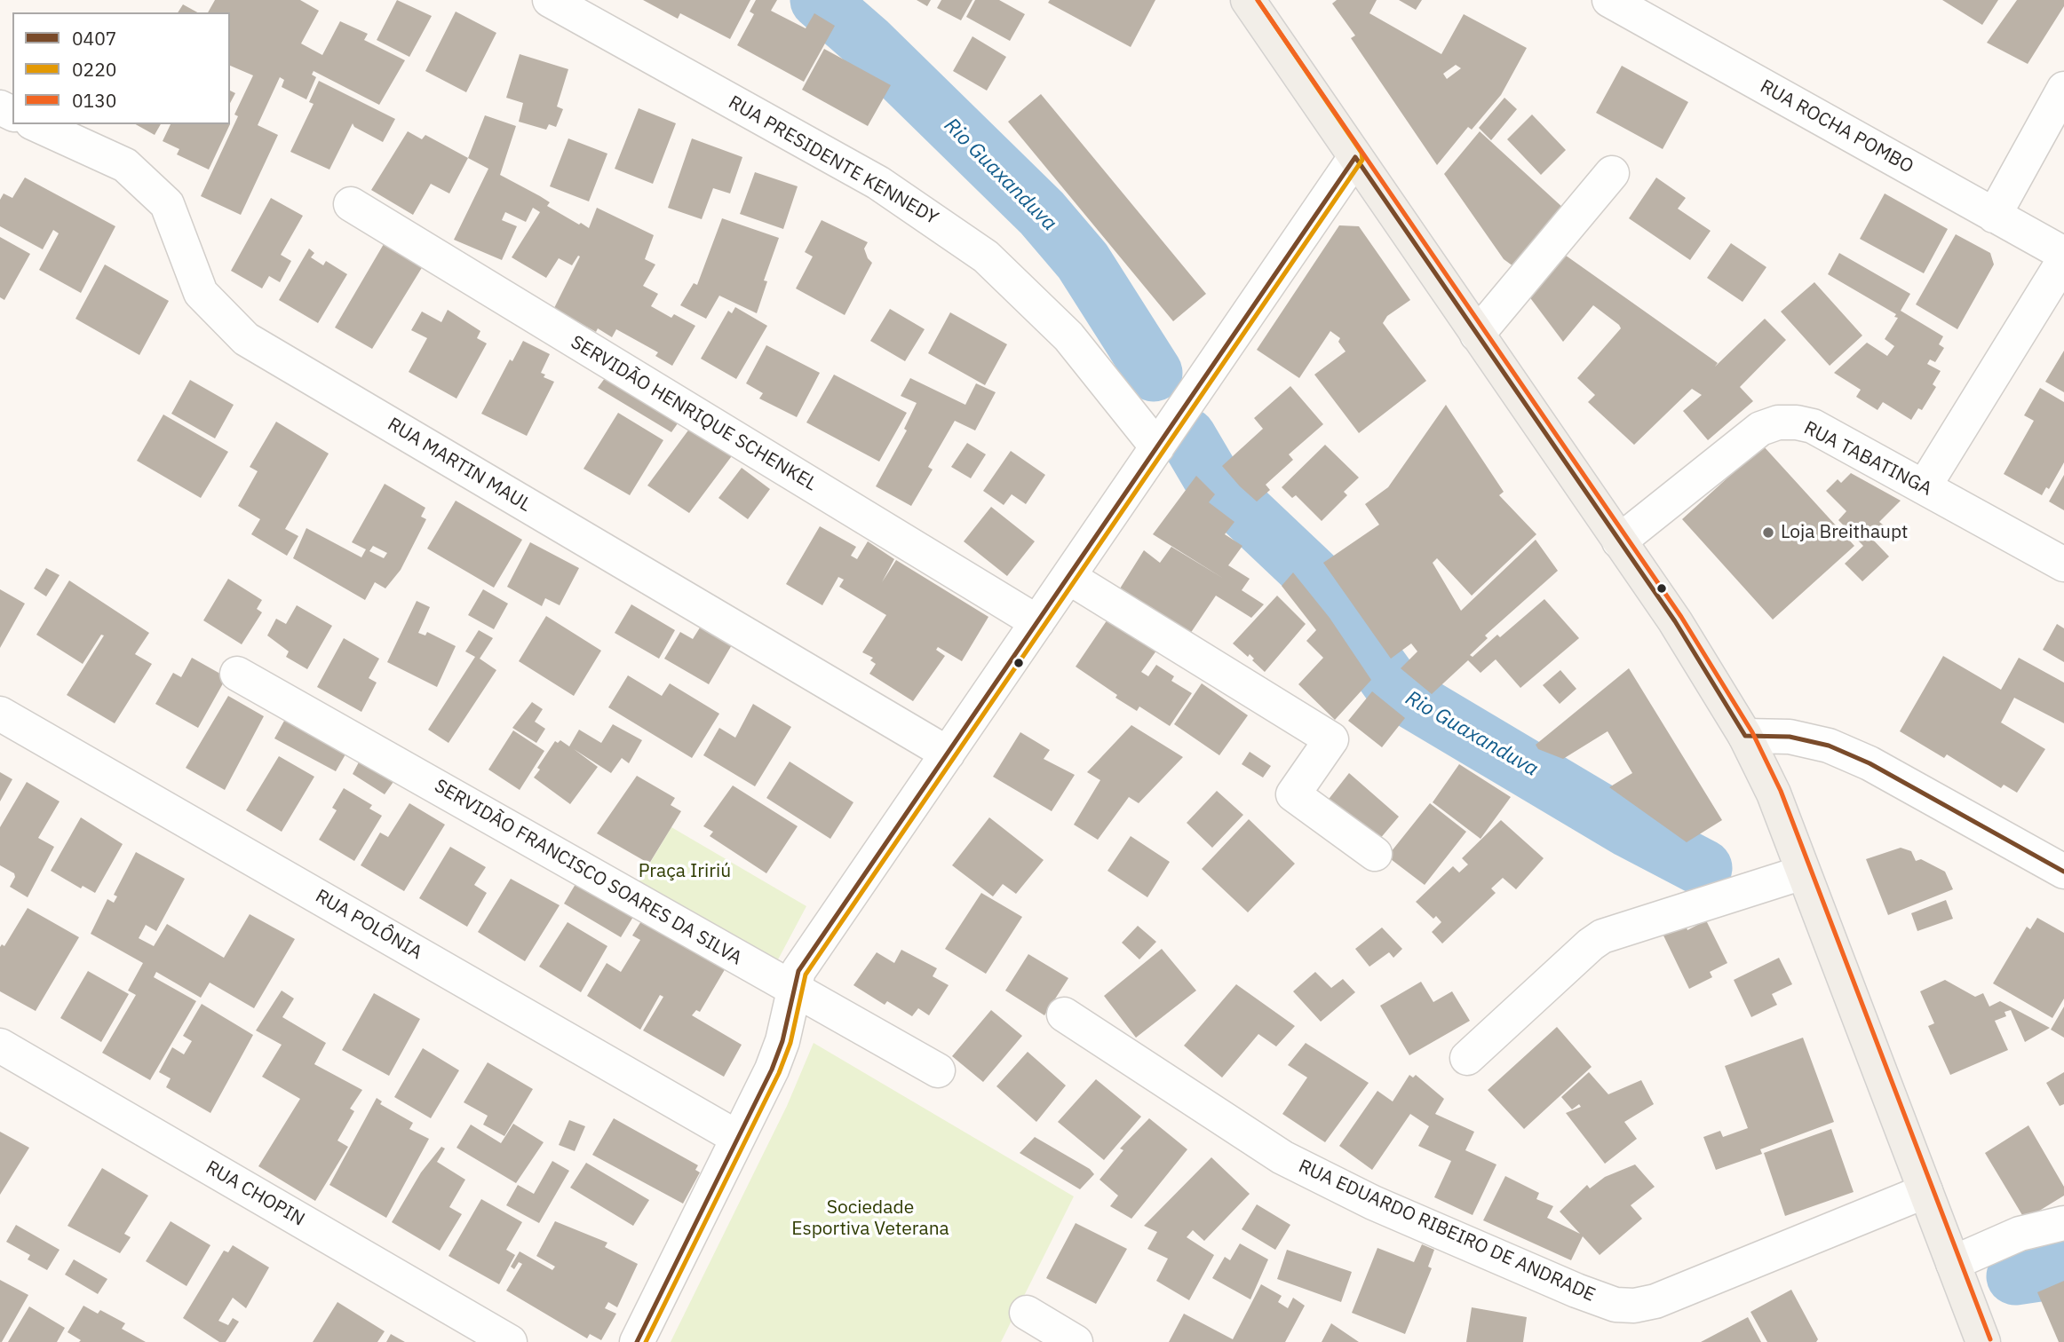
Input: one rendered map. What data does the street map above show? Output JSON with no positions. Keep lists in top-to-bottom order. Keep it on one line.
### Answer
{"streets":{"street":["RUA ROCHA POMBO","RUA PRESIDENTE KENNEDY","SERVIDÃO HENRIQUE SCHENKEL","RUA TABATINGA","RUA MARTIN MAUL","SERVIDÃO FRANCISCO SOARES DA SILVA","RUA POLÔNIA","RUA CHOPIN","RUA EDUARDO RIBEIRO DE ANDRADE"]},"water":["Rio Guaxanduva"],"parks":["Praça Iririú","Sociedade Esportiva Veterana"],"places":["Loja Breithaupt"],"lines":["transit line 0220","transit line 0130","transit line 0407"],"legend":["0407","0220","0130"]}
